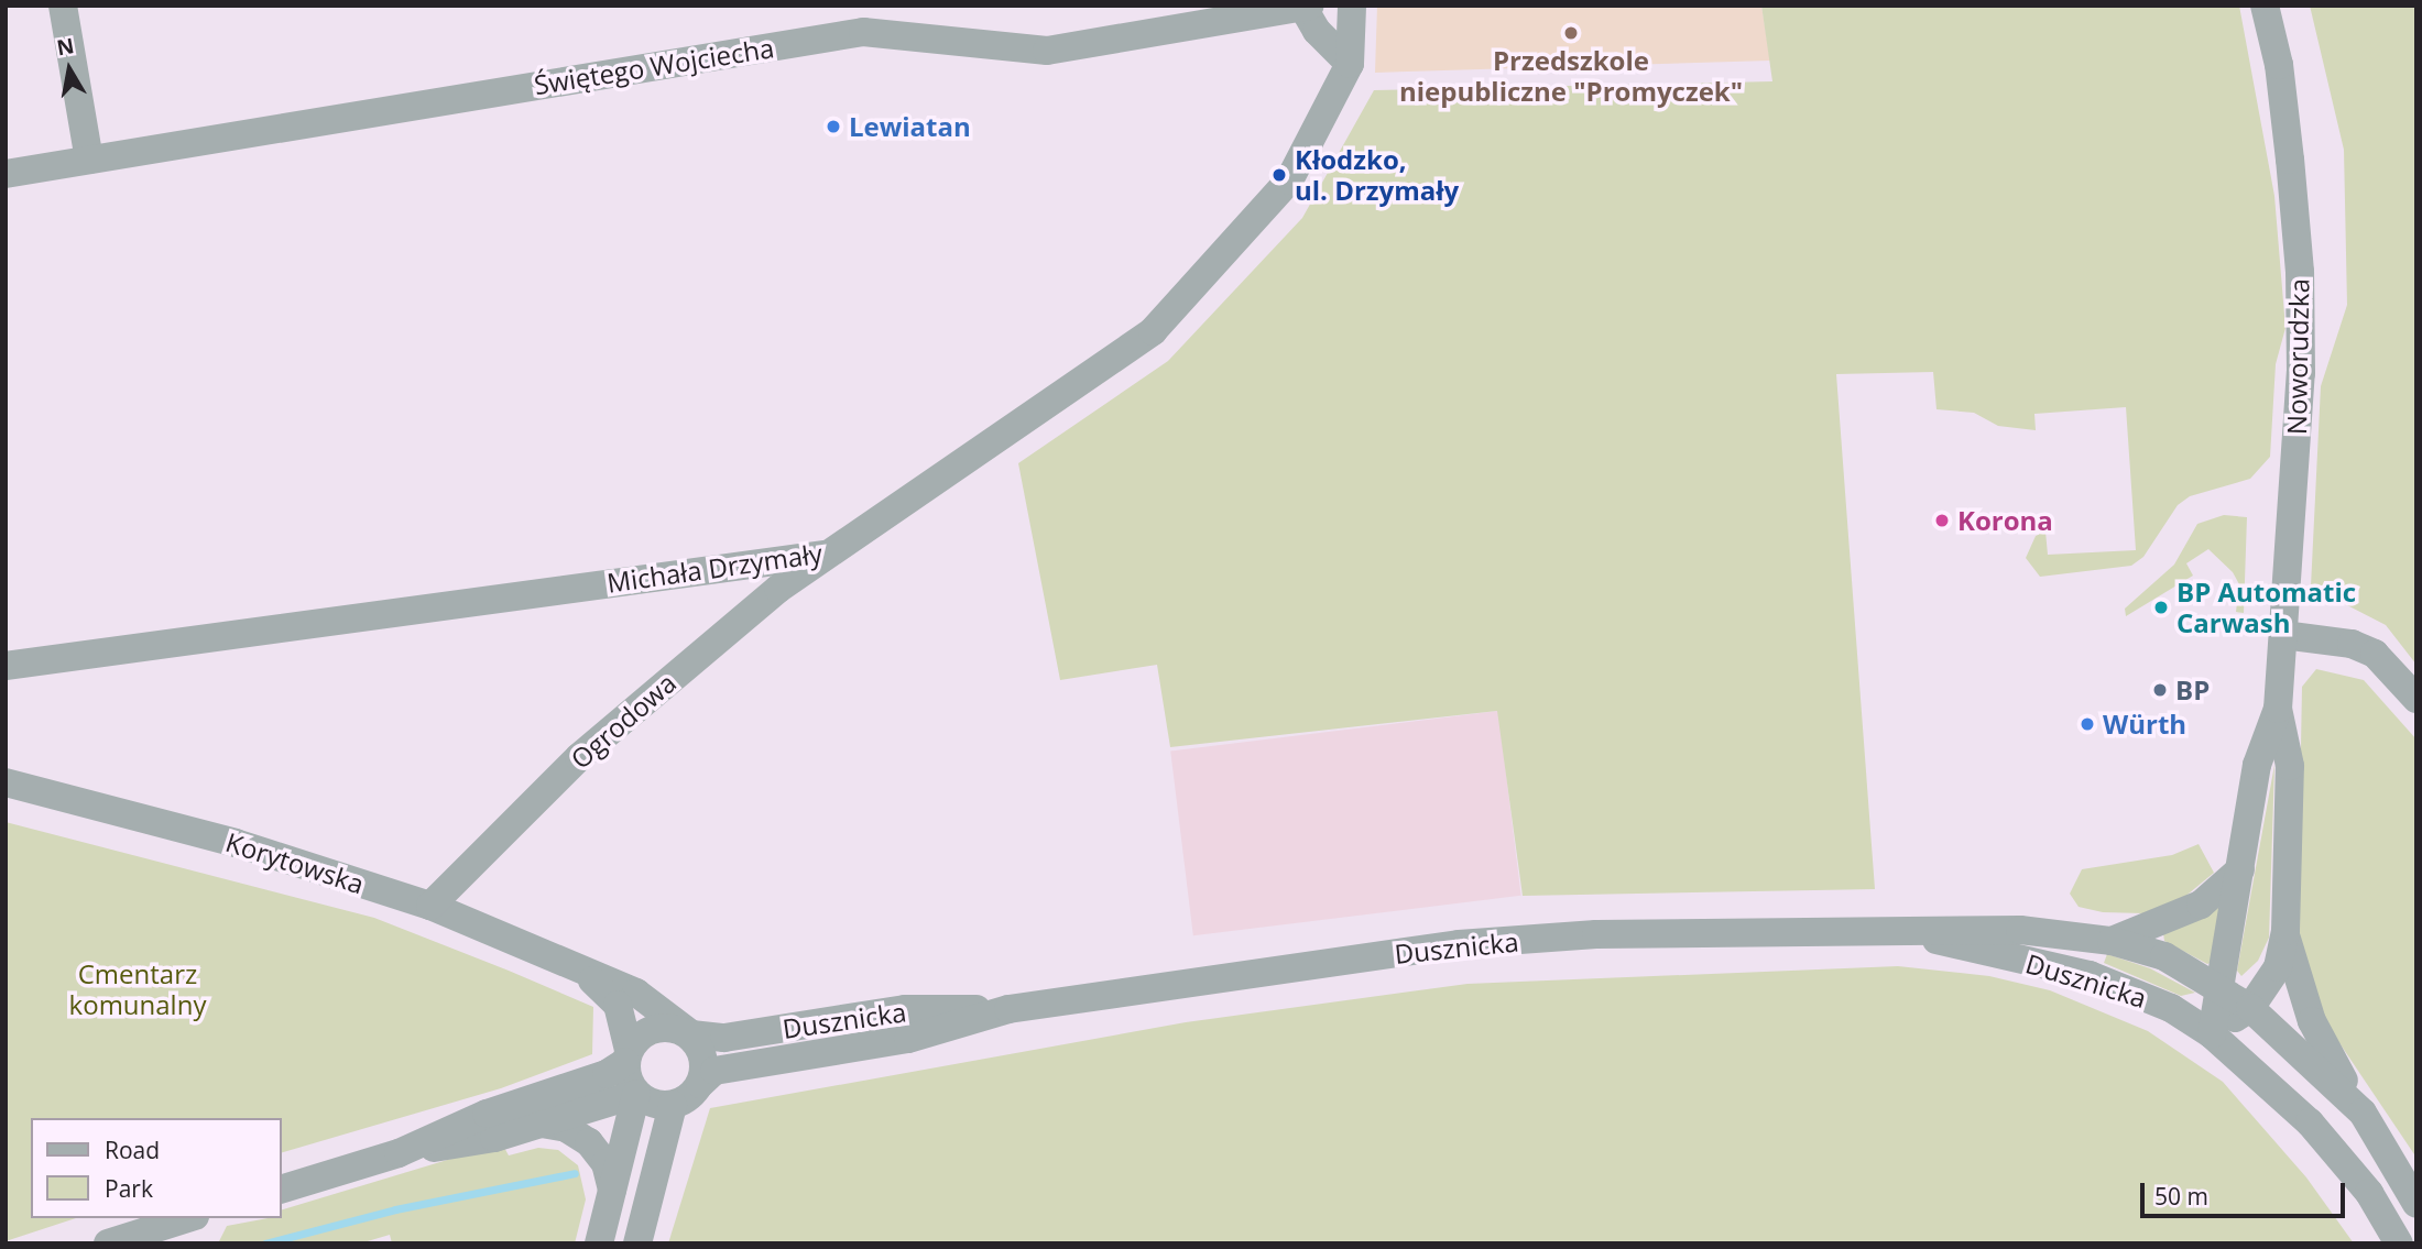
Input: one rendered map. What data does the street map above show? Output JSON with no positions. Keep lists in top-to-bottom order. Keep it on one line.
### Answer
{"streets":{"street":["Świętego Wojciecha","Noworudzka","Michała Drzymały","Ogrodowa","Korytowska","Dusznicka"]},"crossings":[["Świętego Wojciecha","Michała Drzymały"],["Noworudzka","Dusznicka"],["Michała Drzymały","Ogrodowa"],["Ogrodowa","Korytowska"],["Korytowska","Dusznicka"]],"parks":["Cmentarz komunalny"],"places":["Przedszkole niepubliczne \"Promyczek\"","Lewiatan","Kłodzko, ul. Drzymały","Korona","BP Automatic Carwash","BP","Würth"],"legend":["Road","Park"],"scale_bar":"50 m","north":"top"}
